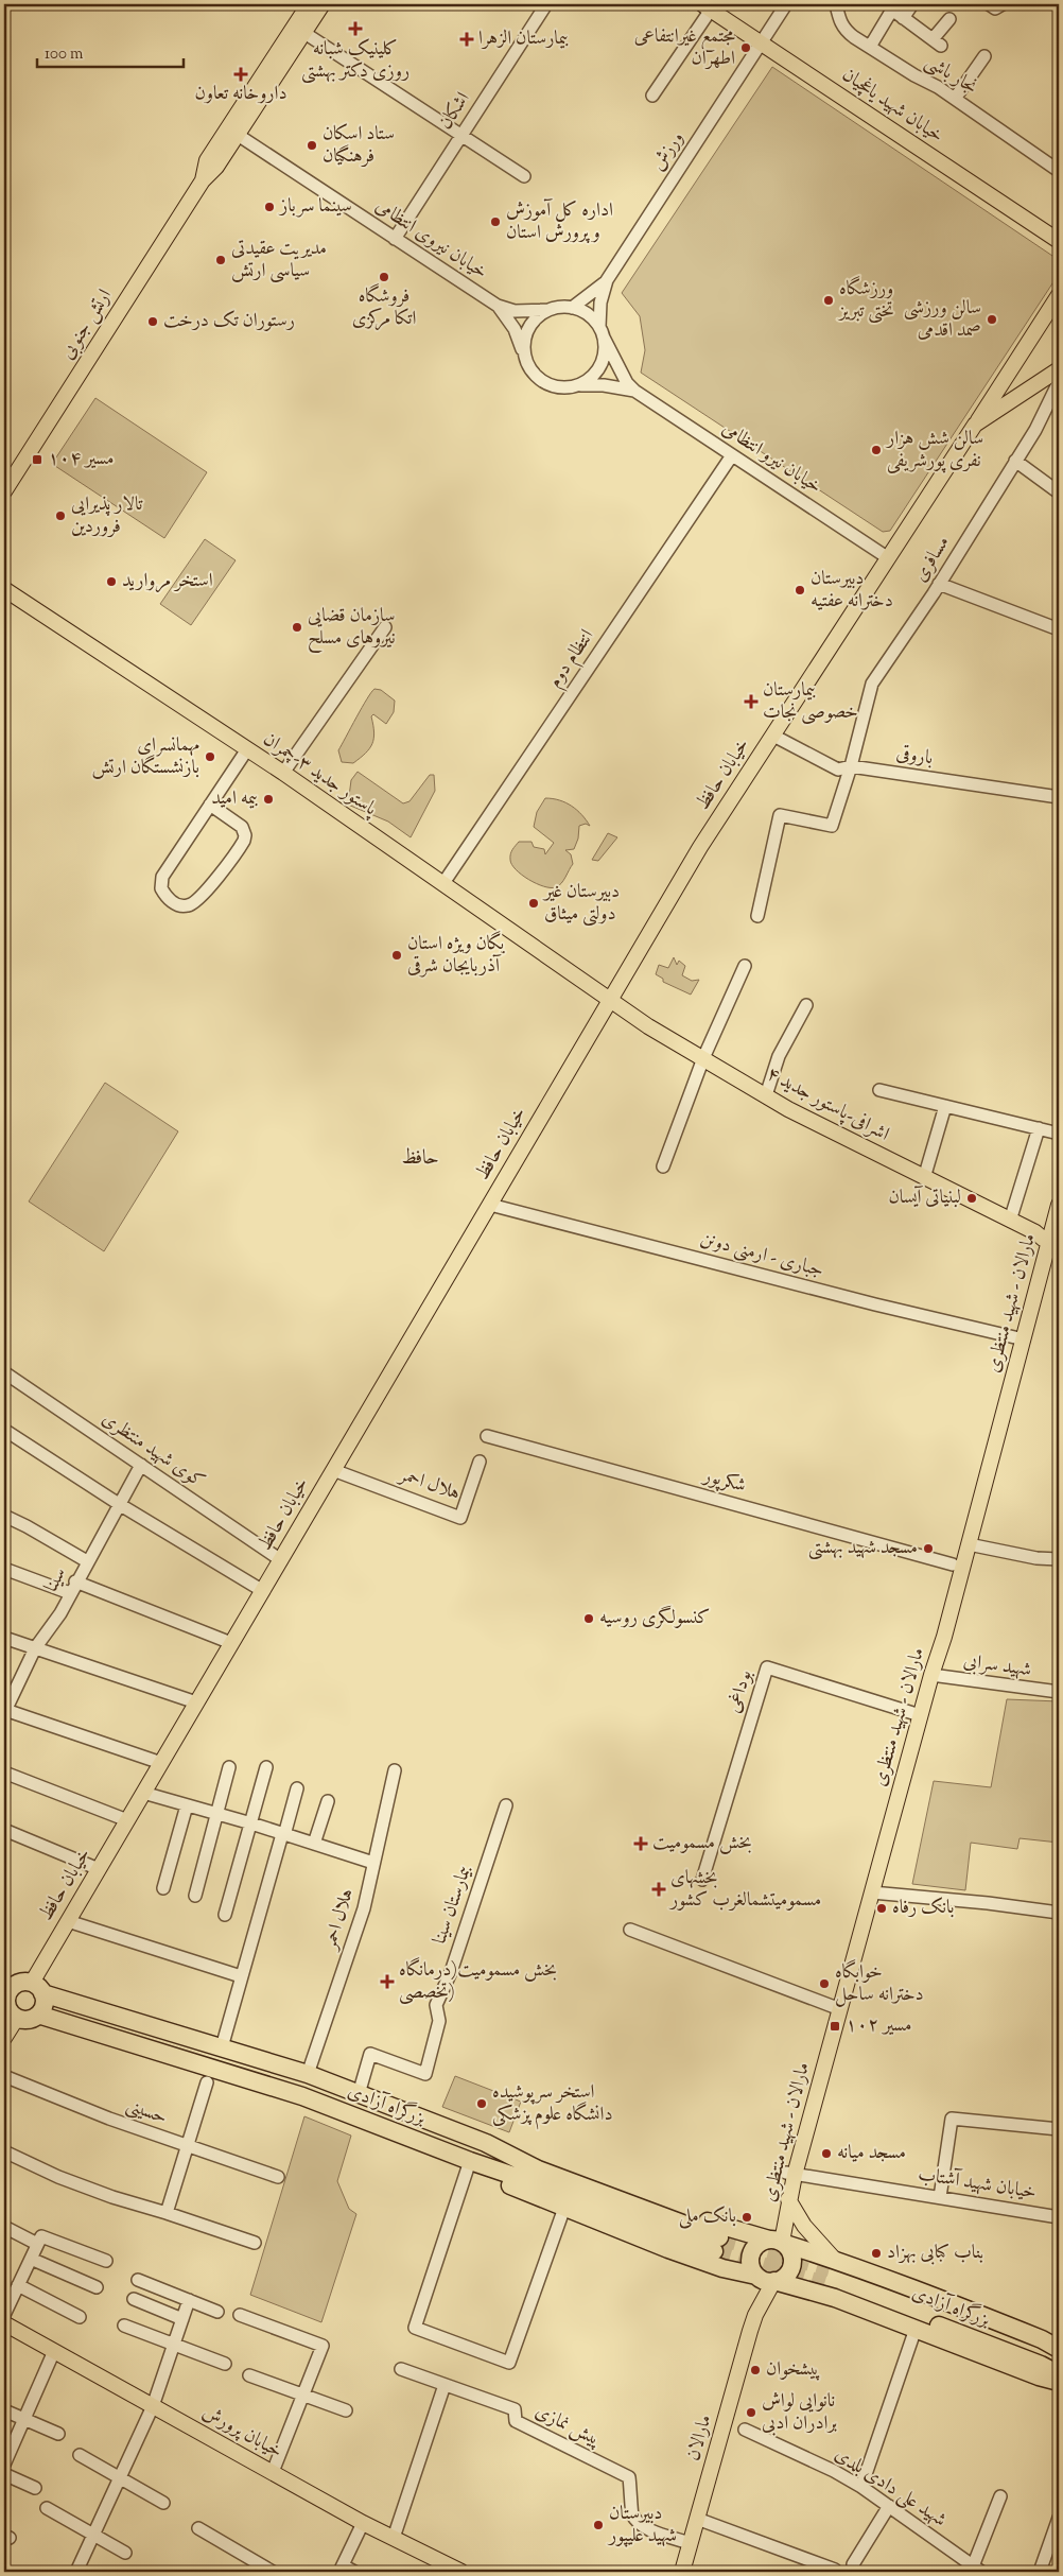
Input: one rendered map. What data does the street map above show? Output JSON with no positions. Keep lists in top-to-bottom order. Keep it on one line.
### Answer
{"streets":{"highway":["بزرگراه آزادی"],"main road":["خیابان شهید یاغچیان","ارتش جنوبی","پاستور جدید ۳-چمران","خیابان حافظ","اشرافی-پاستور جدید ۴","مارالان - شهید منتظری","خیابان پرورش","مارالان"],"street":["نجار باشی","اشکان","ورزش","خیابان نیروی انتظامی","خیابان نیرو انتظامی","مسافری","انتظام دوم","باروقی","جباری - ارمنی دونن","کوی شهید منتظری","شکرپور","هلال احمر","سینا","شهید سرابی","بوداغی","بیمارستان سینا","حسینی","خیابان شهید آشتاب","پیش نمازی","شهید علی دادی بلدی"]},"crossings":[["خیابان شهید یاغچیان","ورزش"],["اشکان","خیابان نیروی انتظامی"],["ورزش","خیابان نیروی انتظامی"],["ورزش","خیابان نیرو انتظامی"],["خیابان نیروی انتظامی","ارتش جنوبی"],["خیابان نیروی انتظامی","خیابان نیرو انتظامی"],["خیابان نیرو انتظامی","انتظام دوم"],["خیابان نیرو انتظامی","خیابان حافظ"],["مسافری","باروقی"],["انتظام دوم","پاستور جدید ۳-چمران"],["باروقی","خیابان حافظ"],["پاستور جدید ۳-چمران","خیابان حافظ"],["پاستور جدید ۳-چمران","اشرافی-پاستور جدید ۴"],["خیابان حافظ","اشرافی-پاستور جدید ۴"],["خیابان حافظ","جباری - ارمنی دونن"],["خیابان حافظ","کوی شهید منتظری"],["خیابان حافظ","هلال احمر"],["خیابان حافظ","بزرگراه آزادی"],["اشرافی-پاستور جدید ۴","مارالان - شهید منتظری"],["جباری - ارمنی دونن","مارالان - شهید منتظری"],["مارالان - شهید منتظری","شهید سرابی"],["مارالان - شهید منتظری","بوداغی"],["مارالان - شهید منتظری","بزرگراه آزادی"],["مارالان - شهید منتظری","خیابان شهید آشتاب"],["مارالان - شهید منتظری","مارالان"],["کوی شهید منتظری","سینا"],["هلال احمر","بزرگراه آزادی"],["بیمارستان سینا","بزرگراه آزادی"],["بزرگراه آزادی","مارالان"],["پیش نمازی","مارالان"]],"districts":["حافظ"],"places":{"health":["کلینیک شبانه روزی دکتر بهشتی","بیمارستان الزهرا","داروخانه تعاون","بیمارستان خصوصی نجات","بخش مسمومیت","بخشهای مسمومیتشمالغرب کشور","بخش مسمومیت(درمانگاه تخصصی)"],"other":["مجتمع غیرانتفاعی اطهران","ستاد اسکان فرهنگیان","سینما سرباز","اداره کل آموزش و پرورش استان","مدیریت عقیدتی سیاسی ارتش","فروشگاه اتکا مرکزی","ورزشگاه تختی تبریز","سالن ورزشی صمد اقدمی","رستوران تک درخت","سالن شش هزار نفری پورشریفی","تالار پذیرایی فروردین","استخر مروارید","دبیرستان دخترانه عفتیه","سازمان قضایی نیروهای مسلح","مهمانسرای بازنشستگان ارتش","بیمه امید","دبیرستان غیر دولتی میثاق","یگان ویژه استان آذربایجان شرقی","لبنیاتی آیسان","مسجد شهید بهشتی","کنسولگری روسیه","بانک رفاه","خوابگاه دخترانه ساحل","استخر سرپوشیده دانشگاه علوم پزشکی","مسجد میانه","بانک ملی","بناب کبابی بهزاد","پیشخوان","نانوایی لواش برادران ادبی","دبیرستان شهید علیپور"],"transit":["مسیر ۱۰۴","مسیر ۱۰۲"]},"scale_bar":"100 m"}
